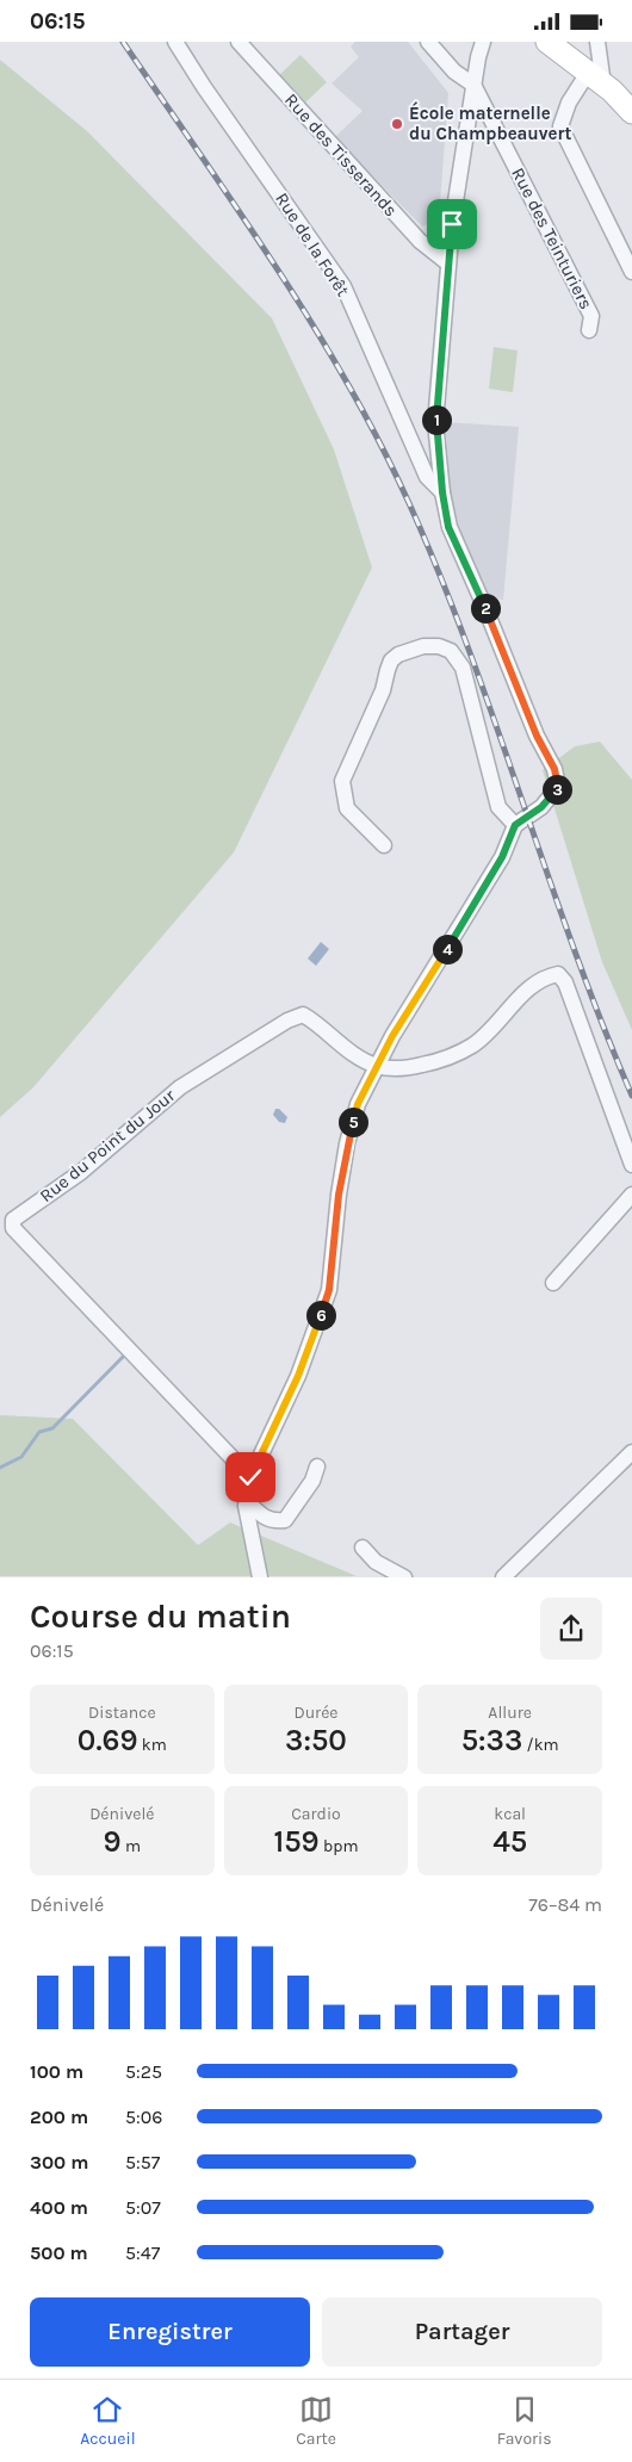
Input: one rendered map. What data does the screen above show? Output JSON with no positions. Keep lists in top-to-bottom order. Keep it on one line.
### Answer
{"streets":{"street":["Rue des Tisserands","Rue des Teinturiers","Rue de la Forêt","Rue du Point du Jour"]},"places":["École maternelle du Champbeauvert"],"page":{"status":"06:15","pins":["1","2","3","4","5","6"],"heading":["Course du matin","06:15"],"stats":[["Distance","0.69 km"],["Durée","3:50"],["Allure","5:33 /km"],["Dénivelé","9 m"],["Cardio","159 bpm"],["kcal","45"]],"chart":["Dénivelé","76–84 m"],"list":[{"name":"100 m","note":"5:25"},{"name":"200 m","note":"5:06"},{"name":"300 m","note":"5:57"},{"name":"400 m","note":"5:07"},{"name":"500 m","note":"5:47"}],"buttons":["Enregistrer","Partager"],"tabs":["Accueil","Carte","Favoris"]}}
